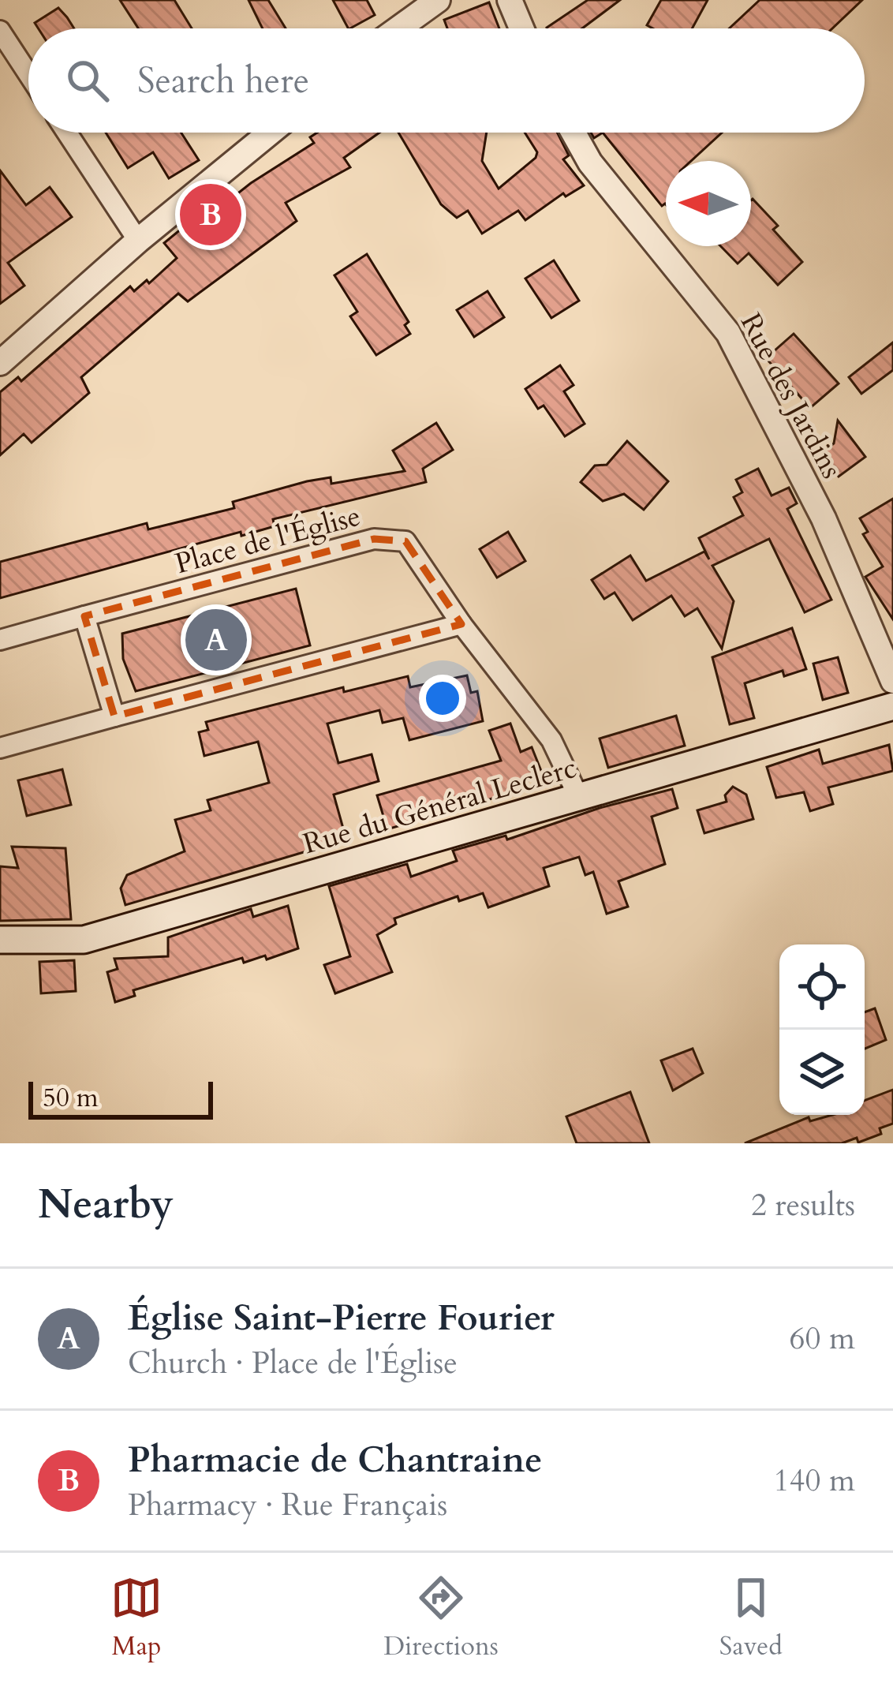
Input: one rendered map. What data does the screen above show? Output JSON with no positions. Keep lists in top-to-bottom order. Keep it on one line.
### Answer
{"streets":{"main road":["Rue du Général Leclerc"],"street":["Rue des Jardins","Place de l'Église"]},"crossings":[["Place de l'Église","Rue du Général Leclerc"]],"scale_bar":"50 m","north":"left","page":{"search":"Search here","pins":["B","A"],"scale":"50 m","heading":["Nearby","2 results"],"list":[{"mark":"A","name":"Église Saint-Pierre Fourier","note":"Church · Place de l'Église","value":"60 m"},{"mark":"B","name":"Pharmacie de Chantraine","note":"Pharmacy · Rue Français","value":"140 m"}],"nav":["Map","Directions","Saved"]}}
